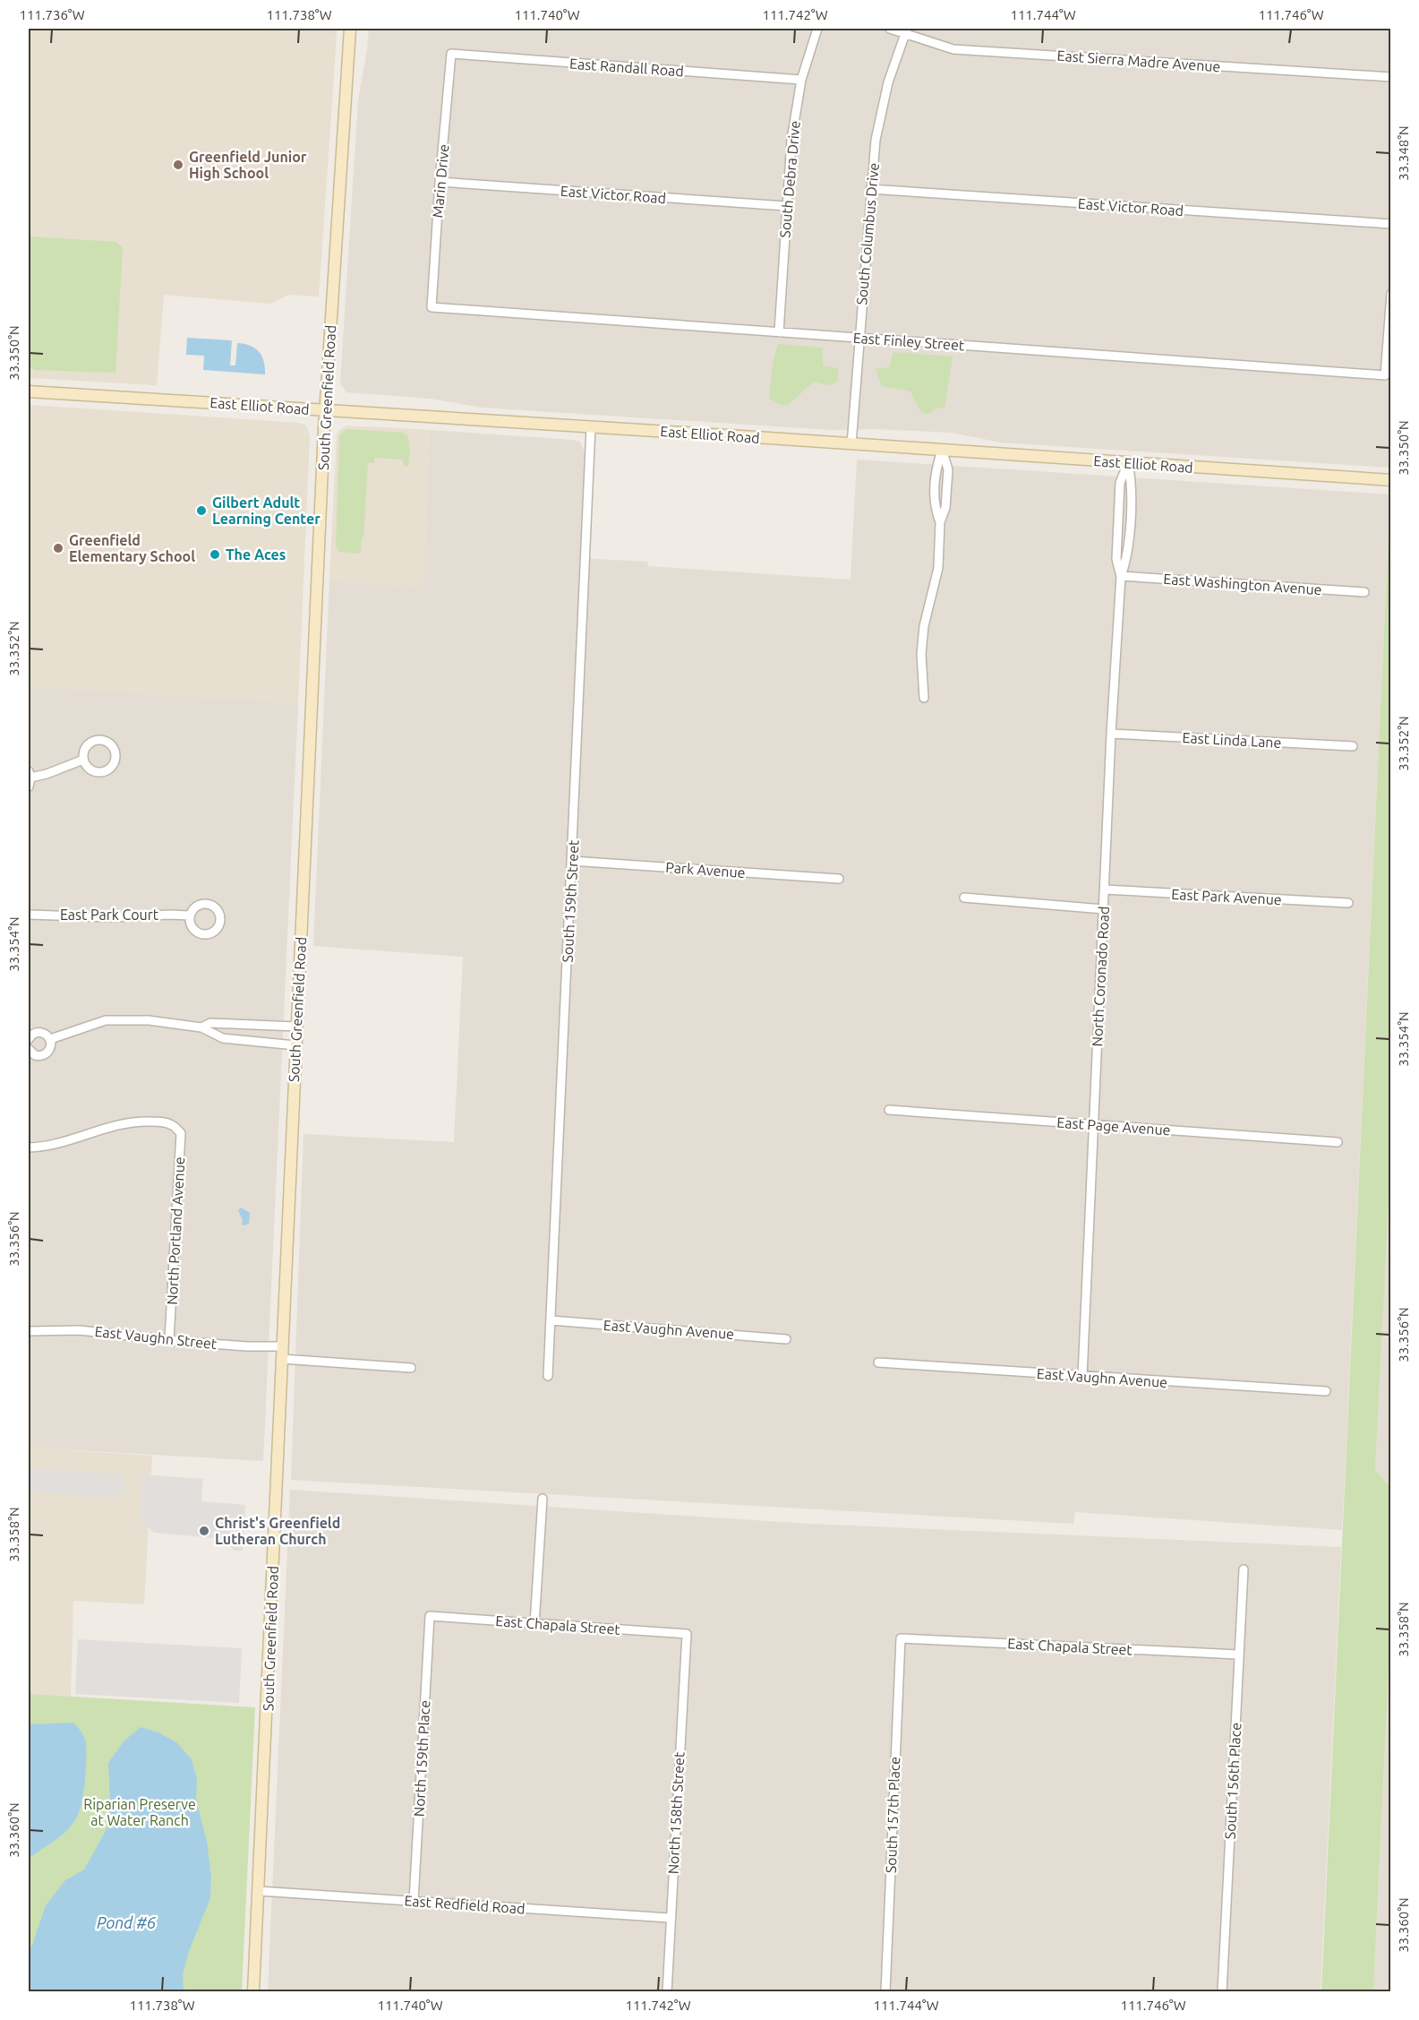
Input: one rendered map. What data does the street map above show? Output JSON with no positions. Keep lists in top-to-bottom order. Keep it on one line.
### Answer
{"streets":{"main road":["South Greenfield Road","East Elliot Road"],"street":["East Sierra Madre Avenue","East Randall Road","South Debra Drive","Marin Drive","East Victor Road","South Columbus Drive","East Finley Street","East Washington Avenue","East Linda Lane","Park Avenue","East Park Avenue","South 159th Street","East Park Court","North Coronado Road","East Page Avenue","North Portland Avenue","East Vaughn Avenue","East Vaughn Street","East Chapala Street","North 159th Place","South 156th Place","North 158th Street","South 157th Place","East Redfield Road"]},"crossings":[["East Sierra Madre Avenue","South Columbus Drive"],["East Randall Road","South Debra Drive"],["East Randall Road","Marin Drive"],["South Debra Drive","East Victor Road"],["South Debra Drive","East Finley Street"],["Marin Drive","East Victor Road"],["Marin Drive","East Finley Street"],["East Victor Road","South Columbus Drive"],["South Columbus Drive","East Finley Street"],["South Columbus Drive","East Elliot Road"],["South Greenfield Road","East Elliot Road"],["South Greenfield Road","East Vaughn Street"],["South Greenfield Road","East Redfield Road"],["East Elliot Road","South 159th Street"],["East Elliot Road","North Coronado Road"],["East Washington Avenue","North Coronado Road"],["East Linda Lane","North Coronado Road"],["Park Avenue","South 159th Street"],["East Park Avenue","North Coronado Road"],["South 159th Street","East Vaughn Avenue"],["North Coronado Road","East Page Avenue"],["North Coronado Road","East Vaughn Avenue"],["North Portland Avenue","East Vaughn Street"],["East Chapala Street","North 159th Place"],["East Chapala Street","South 156th Place"],["East Chapala Street","North 158th Street"],["East Chapala Street","South 157th Place"],["North 159th Place","East Redfield Road"],["North 158th Street","East Redfield Road"]],"water":["Pond #6"],"parks":["Riparian Preserve at Water Ranch"],"places":["Greenfield Junior High School","Gilbert Adult Learning Center","Greenfield Elementary School","The Aces","Christ's Greenfield Lutheran Church"],"coordinates":["111.736°W","111.738°W","111.740°W","111.742°W","111.744°W","111.746°W","33.348°N","33.350°N","33.352°N","33.354°N","33.356°N","33.358°N","33.360°N"]}
